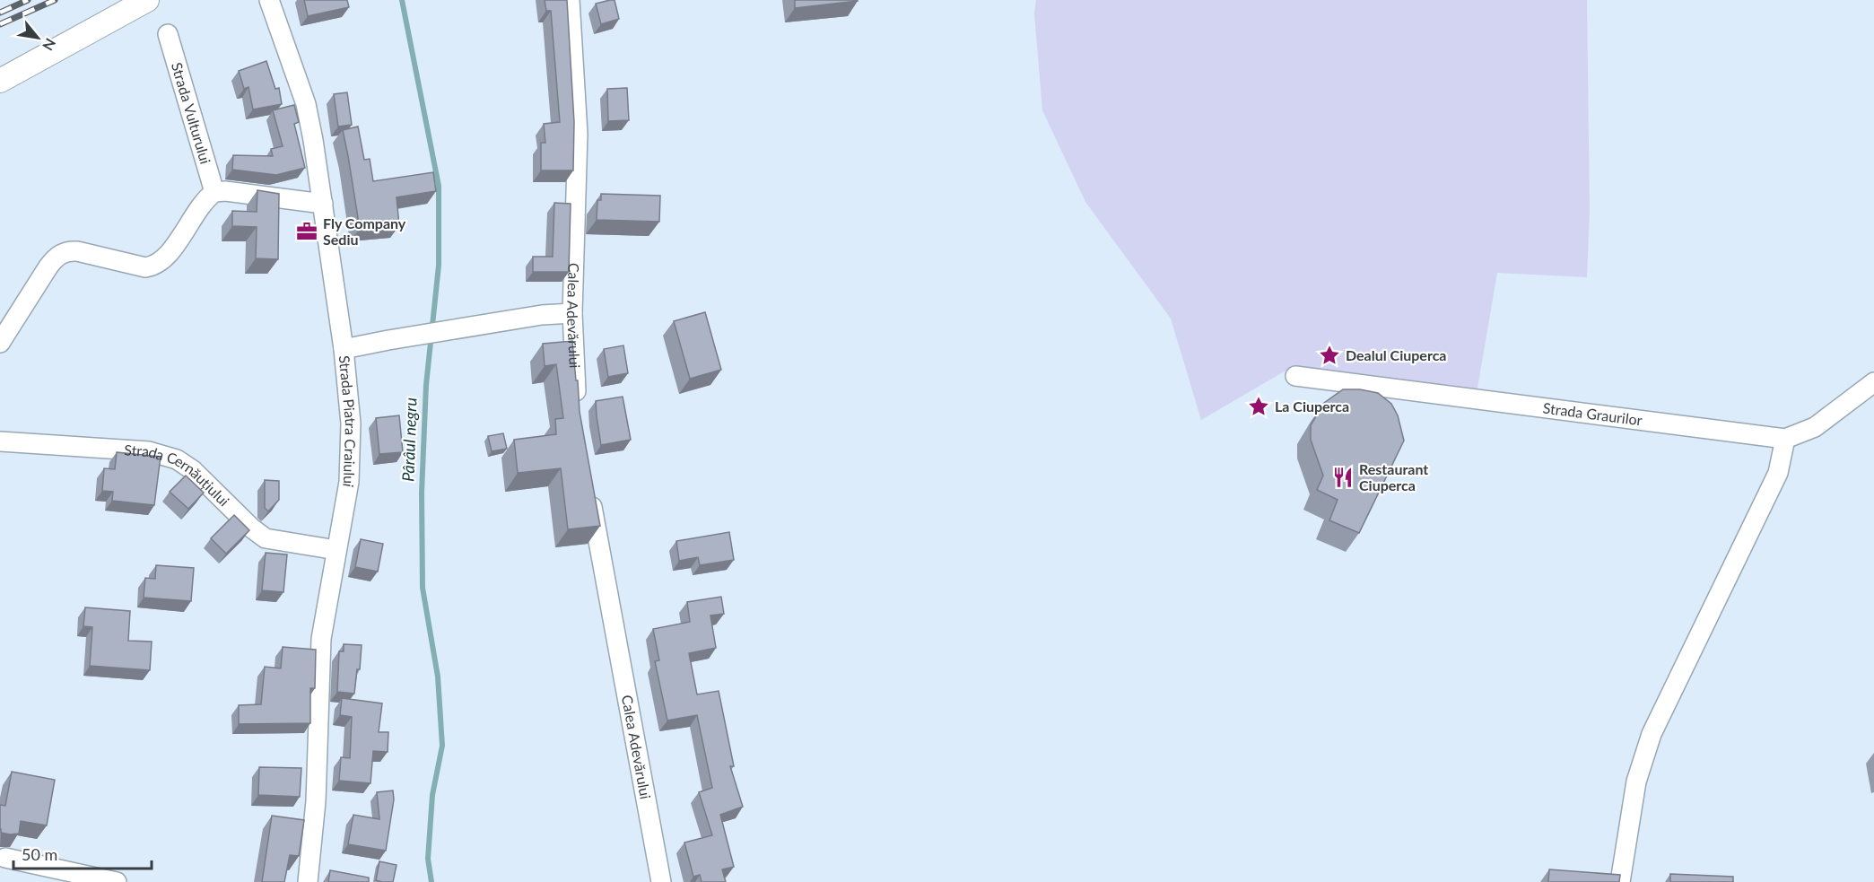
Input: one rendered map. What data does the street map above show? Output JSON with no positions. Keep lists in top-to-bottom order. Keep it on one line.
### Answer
{"streets":{"street":["Strada Vulturului","Calea Adevărului","Strada Graurilor","Strada Piatra Craiului","Strada Cernăuțiului"]},"crossings":[["Strada Piatra Craiului","Strada Cernăuțiului"]],"water":["Pârâul negru"],"places":{"office":["Fly Company Sediu"],"place":["Dealul Ciuperca","La Ciuperca"],"restaurant":["Restaurant Ciuperca"]},"scale_bar":"50 m","north":"bottom right"}
